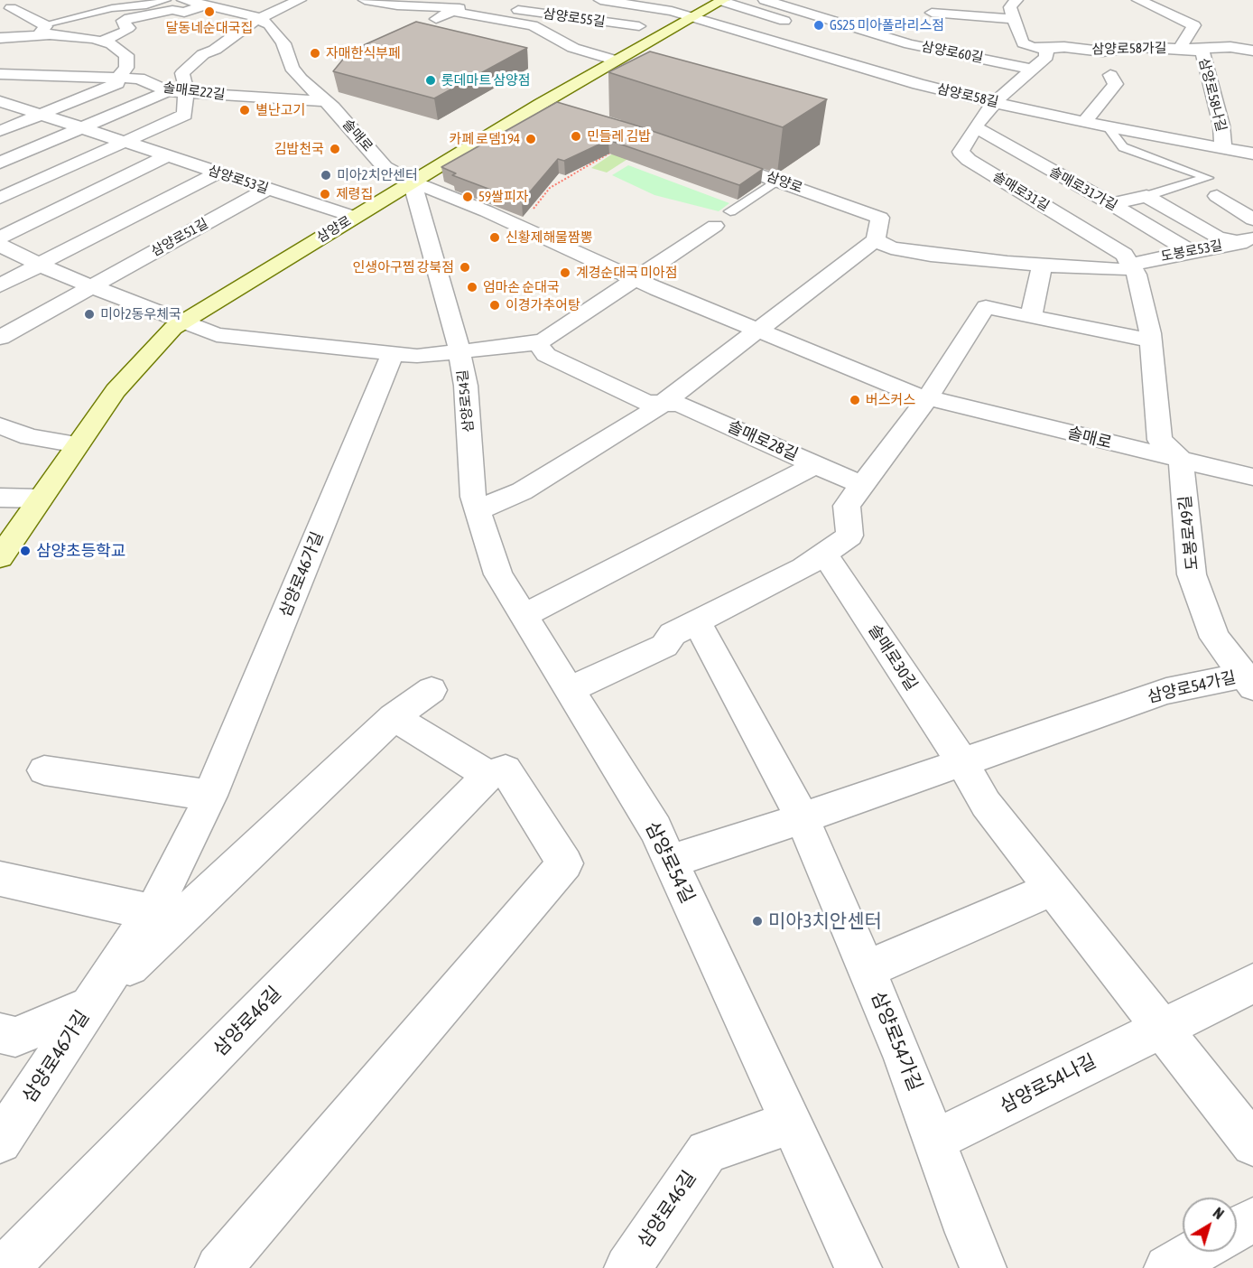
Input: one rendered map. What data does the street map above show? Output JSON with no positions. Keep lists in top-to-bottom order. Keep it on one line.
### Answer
{"streets":{"main road":["삼양로"],"street":["삼양로55길","삼양로58가길","삼양로60길","솔매로22길","삼양로58나길","삼양로58길","솔매로","삼양로53길","솔매로31가길","솔매로31길","삼양로51길","도봉로53길","삼양로54길","솔매로28길","도봉로49길","삼양로46가길","솔매로30길","삼양로54가길","삼양로46길","삼양로54나길"]},"crossings":[["삼양로55길","삼양로"],["삼양로58가길","삼양로58나길"],["솔매로22길","솔매로"],["삼양로58나길","삼양로58길"],["삼양로58길","삼양로"],["삼양로58길","솔매로31길"],["솔매로","삼양로"],["솔매로","솔매로31길"],["솔매로","삼양로54길"],["솔매로","도봉로49길"],["삼양로53길","삼양로"],["삼양로53길","삼양로51길"],["삼양로","삼양로54길"],["솔매로31가길","솔매로31길"],["솔매로31가길","도봉로53길"],["솔매로31길","도봉로53길"],["솔매로31길","도봉로49길"],["삼양로54길","삼양로54가길"],["삼양로54길","삼양로46길"],["도봉로49길","삼양로54가길"],["솔매로30길","삼양로54가길"],["삼양로54가길","삼양로54나길"]],"places":["달동네순대국집","GS25 미아폴라리스점","자매한식부페","롯데마트 삼양점","별난고기","민들레 김밥","카페 로뎀194","김밥천국","미아2치안센터","제령집","59쌀피자","신황제해물짬뽕","인생아구찜 강북점","계경순대국 미아점","엄마손 순대국","이경가추어탕","미아2동우체국","버스커스","삼양초등학교","미아3치안센터"],"north":"top right"}
